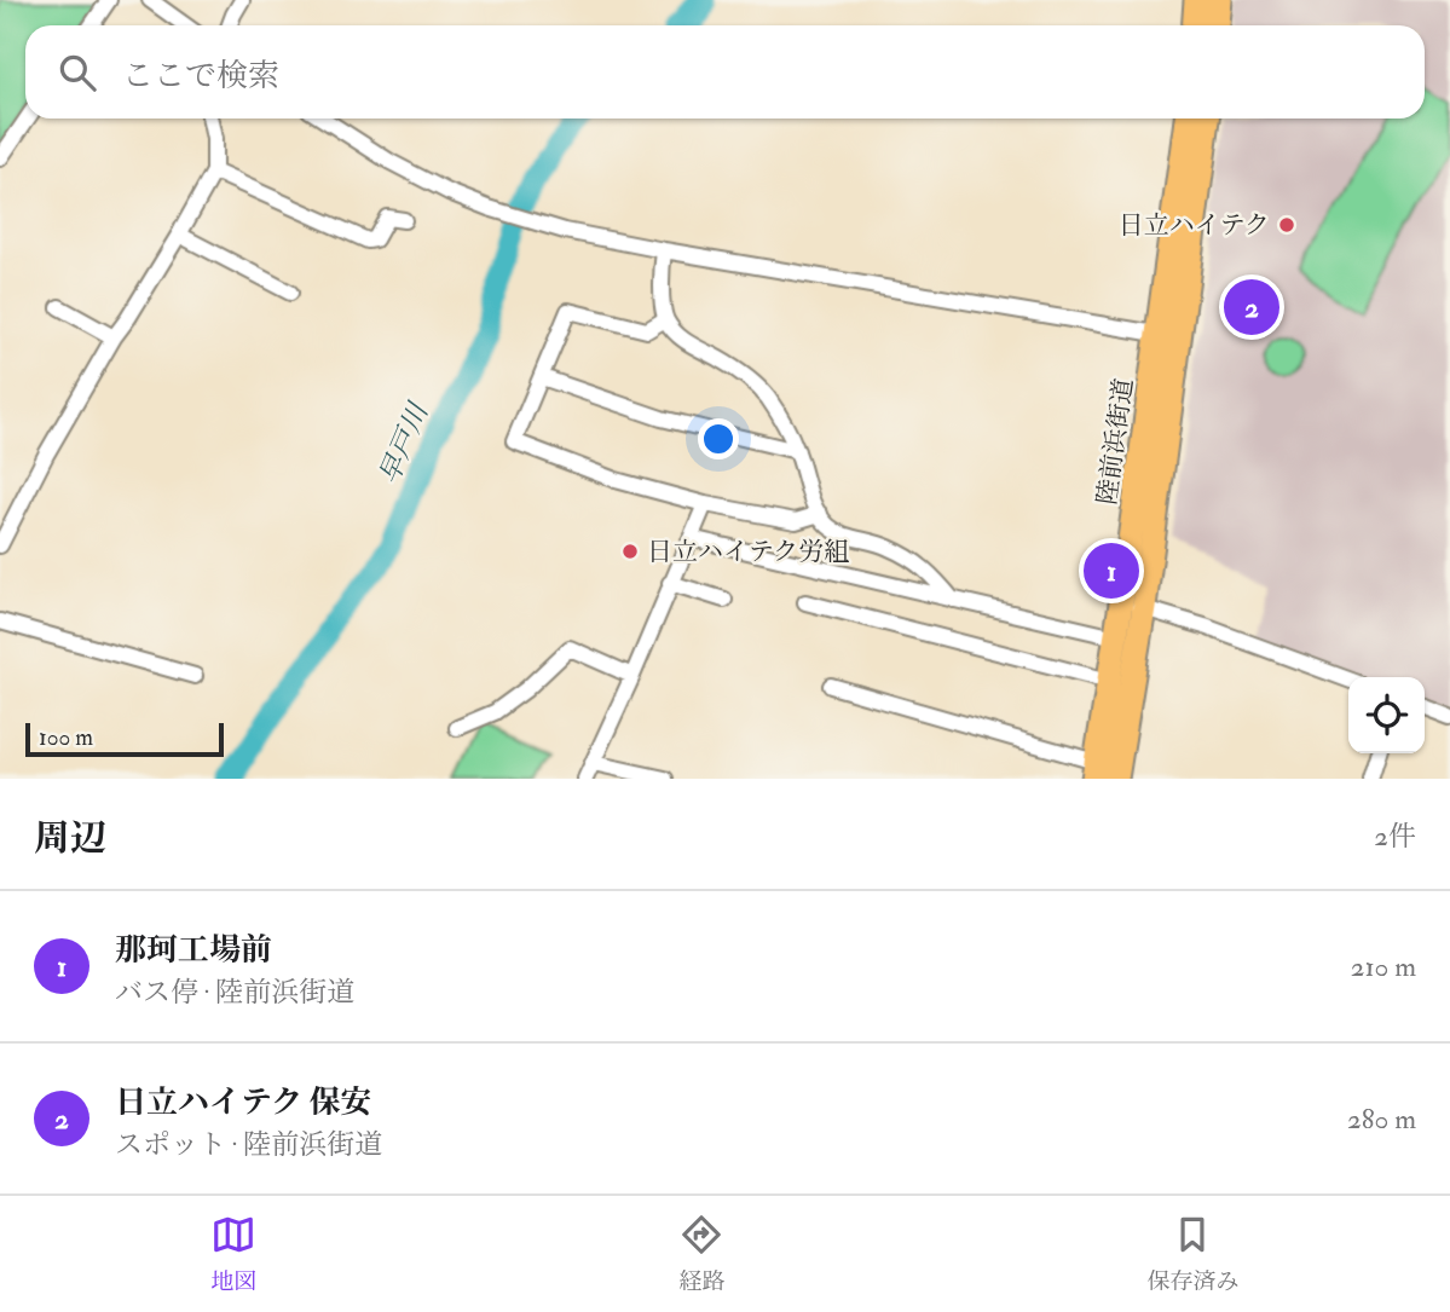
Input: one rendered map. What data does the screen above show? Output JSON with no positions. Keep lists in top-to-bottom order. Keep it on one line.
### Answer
{"streets":{"highway":["陸前浜街道"]},"water":["早戸川"],"places":["日立ハイテク","日立ハイテク労組"],"scale_bar":"100 m","page":{"search":"ここで検索","pins":["2","1"],"scale":"100 m","heading":["周辺","2件"],"list":[{"mark":"1","name":"那珂工場前","note":"バス停 · 陸前浜街道","value":"210 m"},{"mark":"2","name":"日立ハイテク 保安","note":"スポット · 陸前浜街道","value":"280 m"}],"nav":["地図","経路","保存済み"]}}
